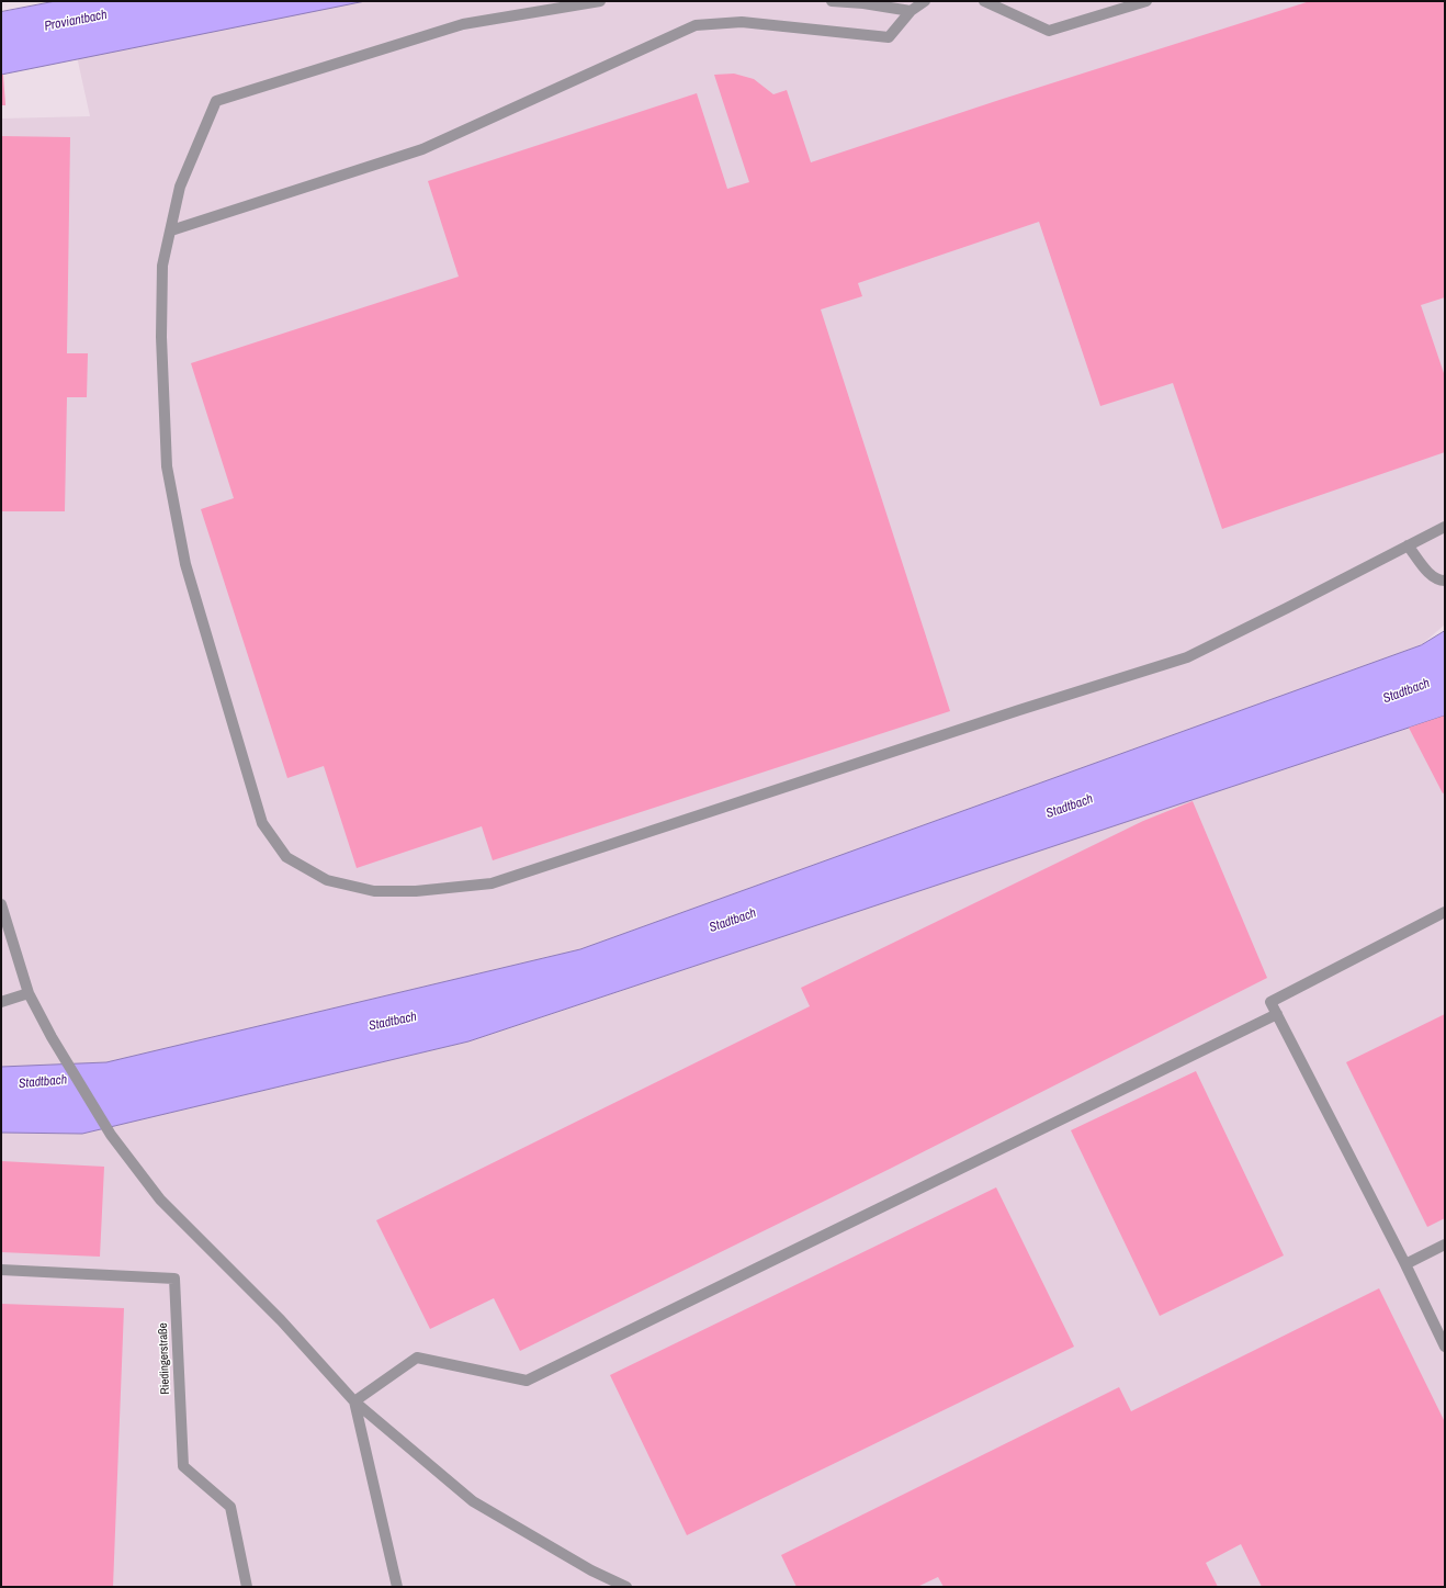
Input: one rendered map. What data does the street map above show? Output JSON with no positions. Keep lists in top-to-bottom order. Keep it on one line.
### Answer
{"streets":{"lane":["Riedingerstraße"]},"water":["Proviantbach","Stadtbach"]}
